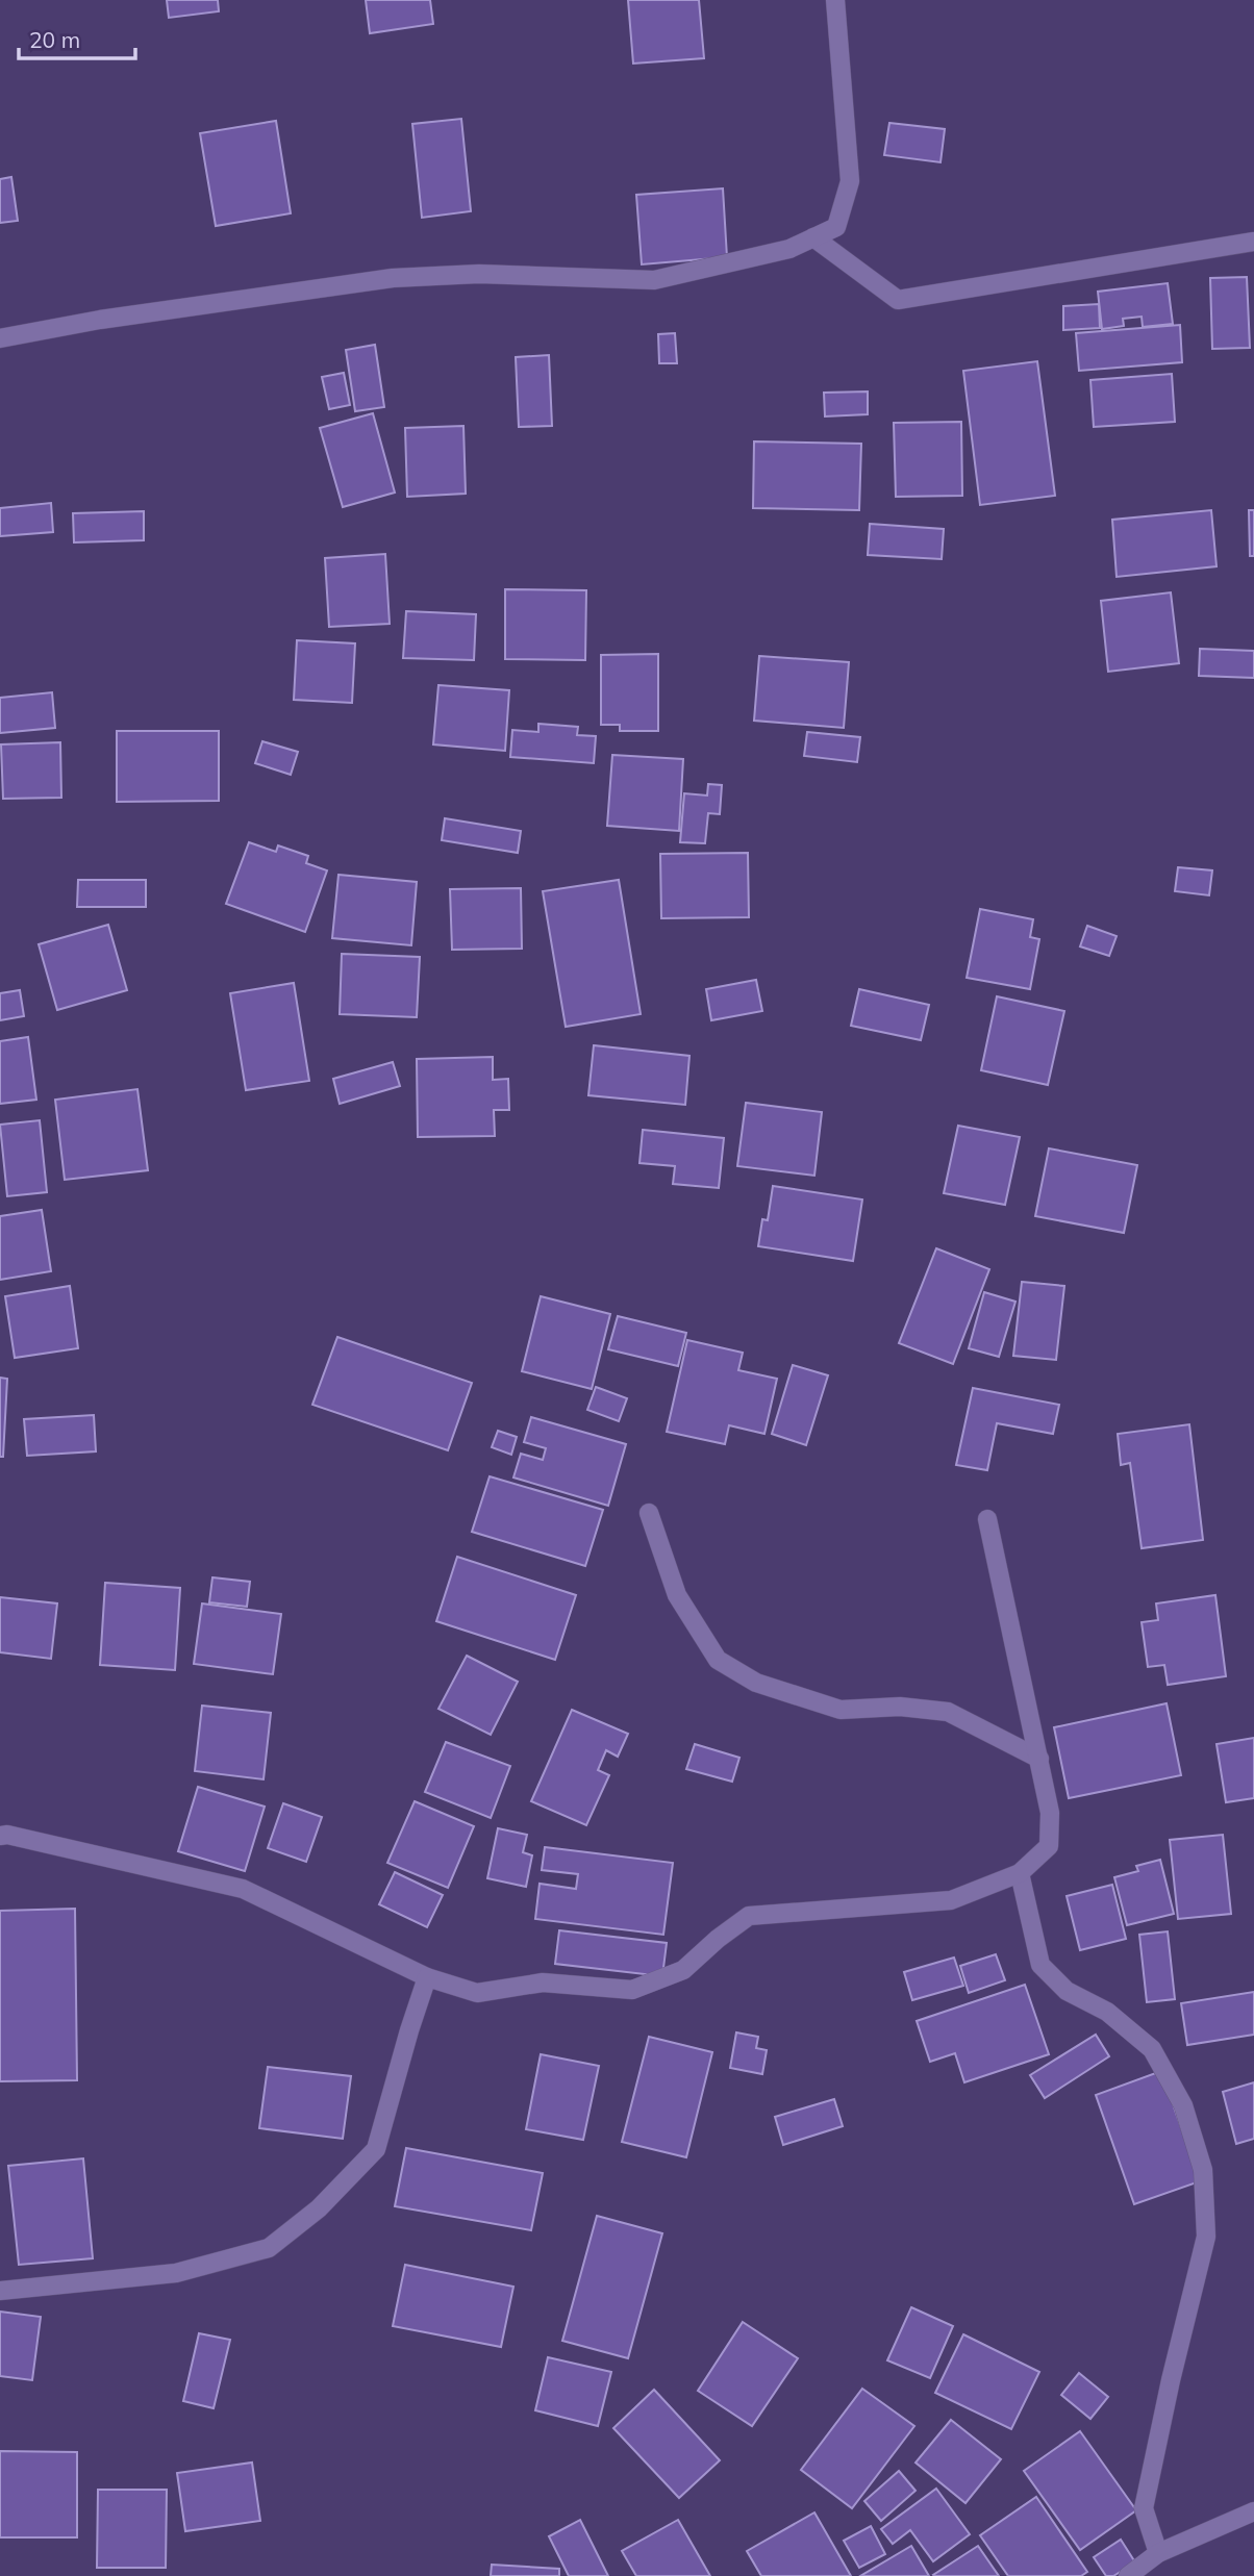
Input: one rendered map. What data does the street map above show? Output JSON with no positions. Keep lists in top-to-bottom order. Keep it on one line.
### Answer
{"scale_bar":"20 m"}
